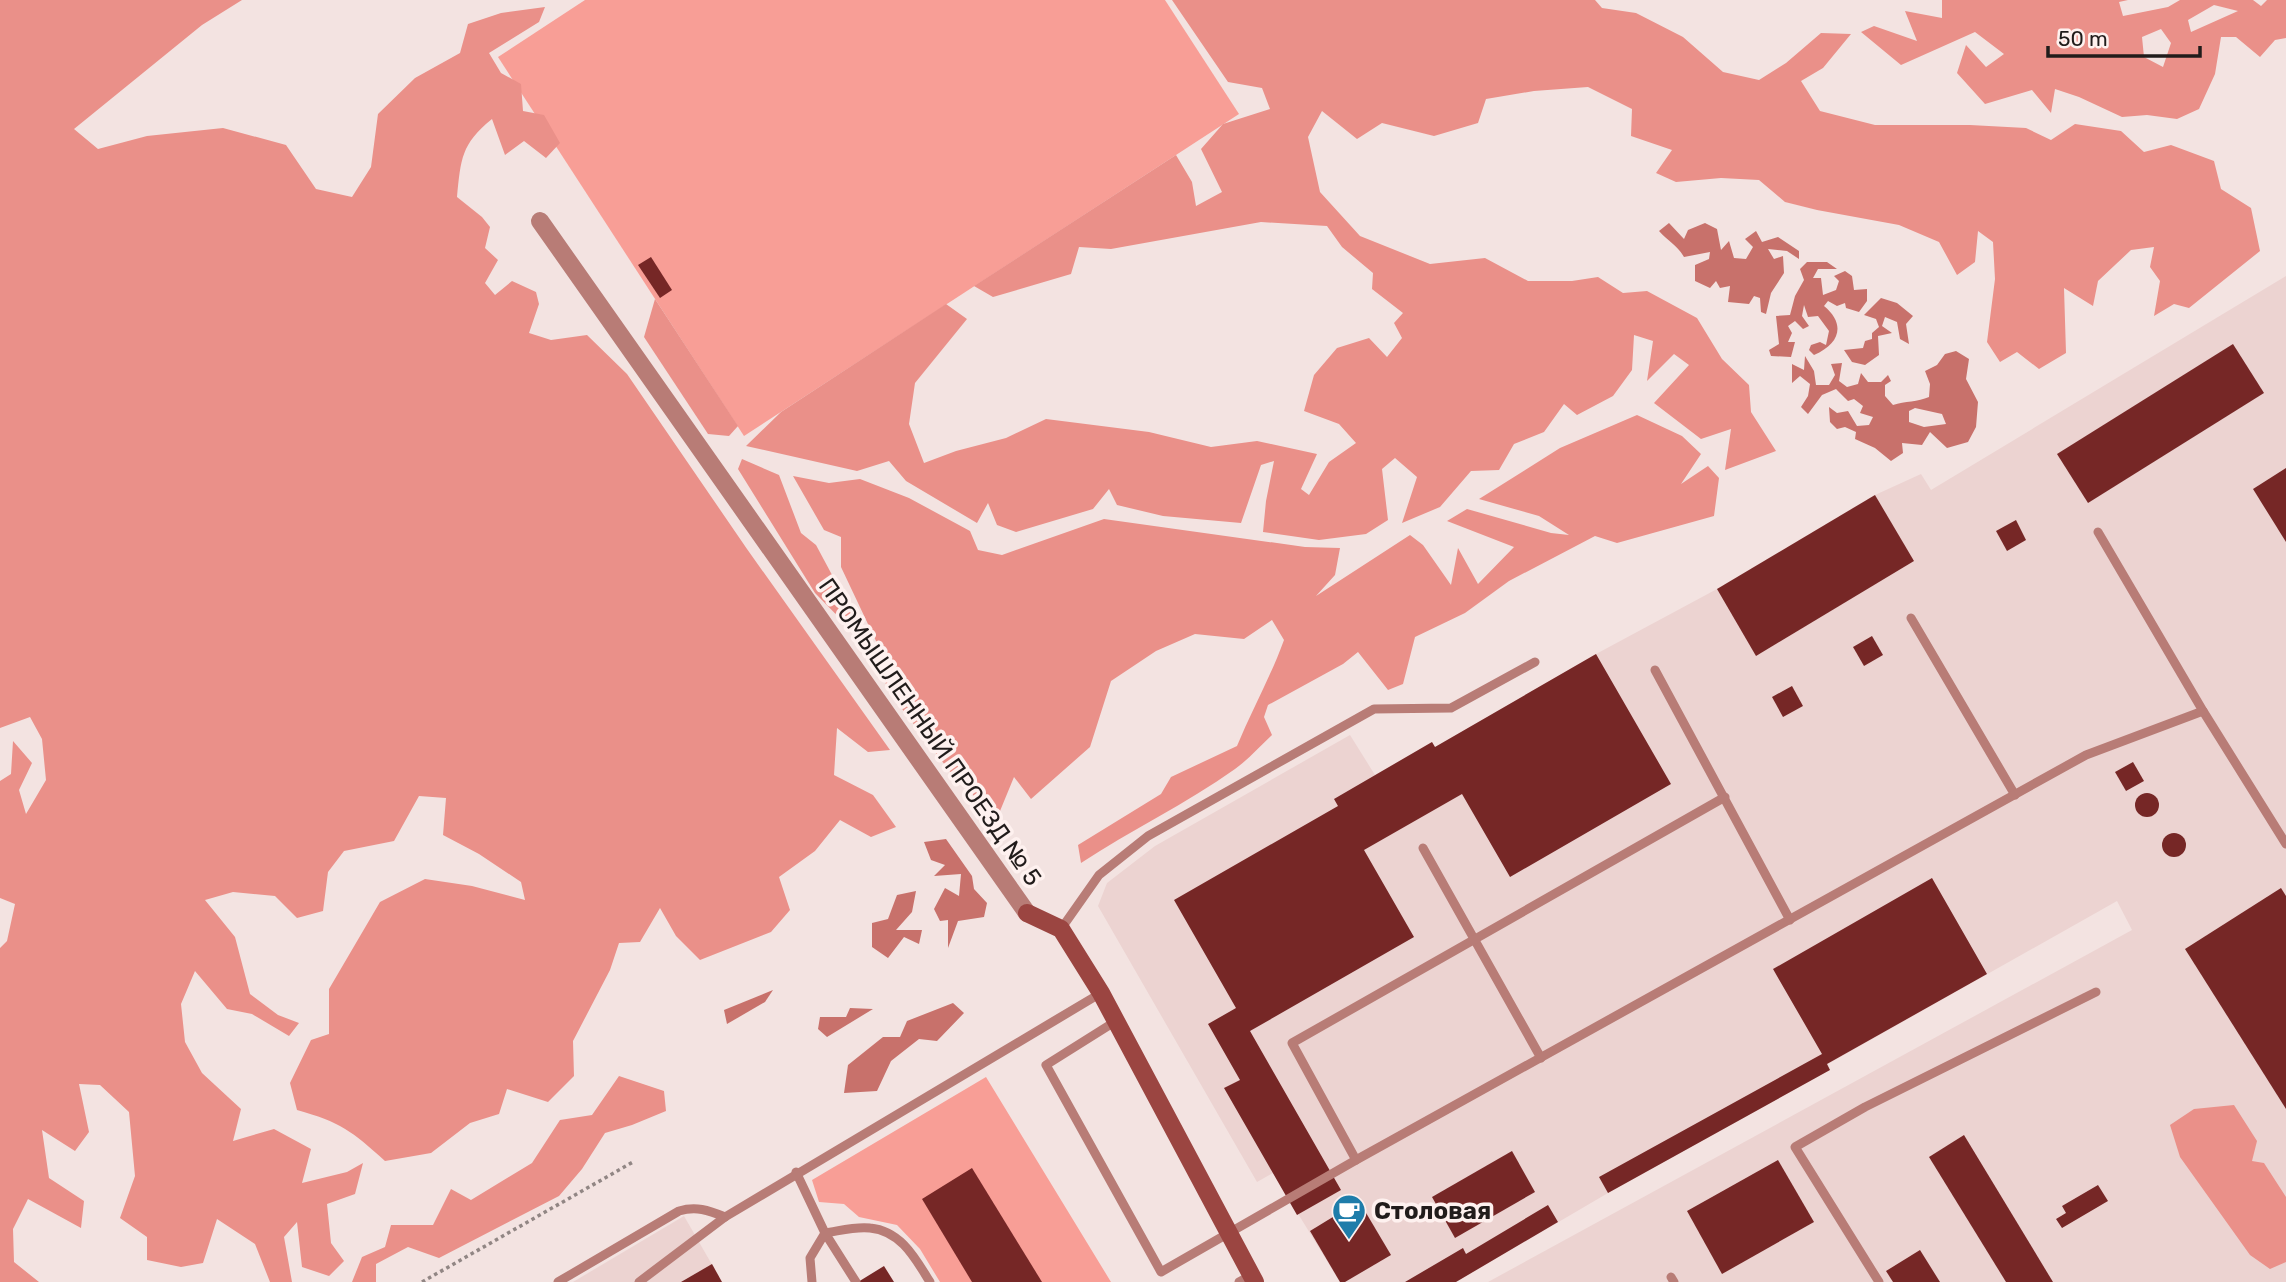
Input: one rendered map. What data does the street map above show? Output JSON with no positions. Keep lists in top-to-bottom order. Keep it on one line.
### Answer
{"streets":{"street":["ПРОМЫШЛЕННЫЙ ПРОЕЗД № 5"]},"places":{"cafe":["Столовая"]},"scale_bar":"50 m"}
